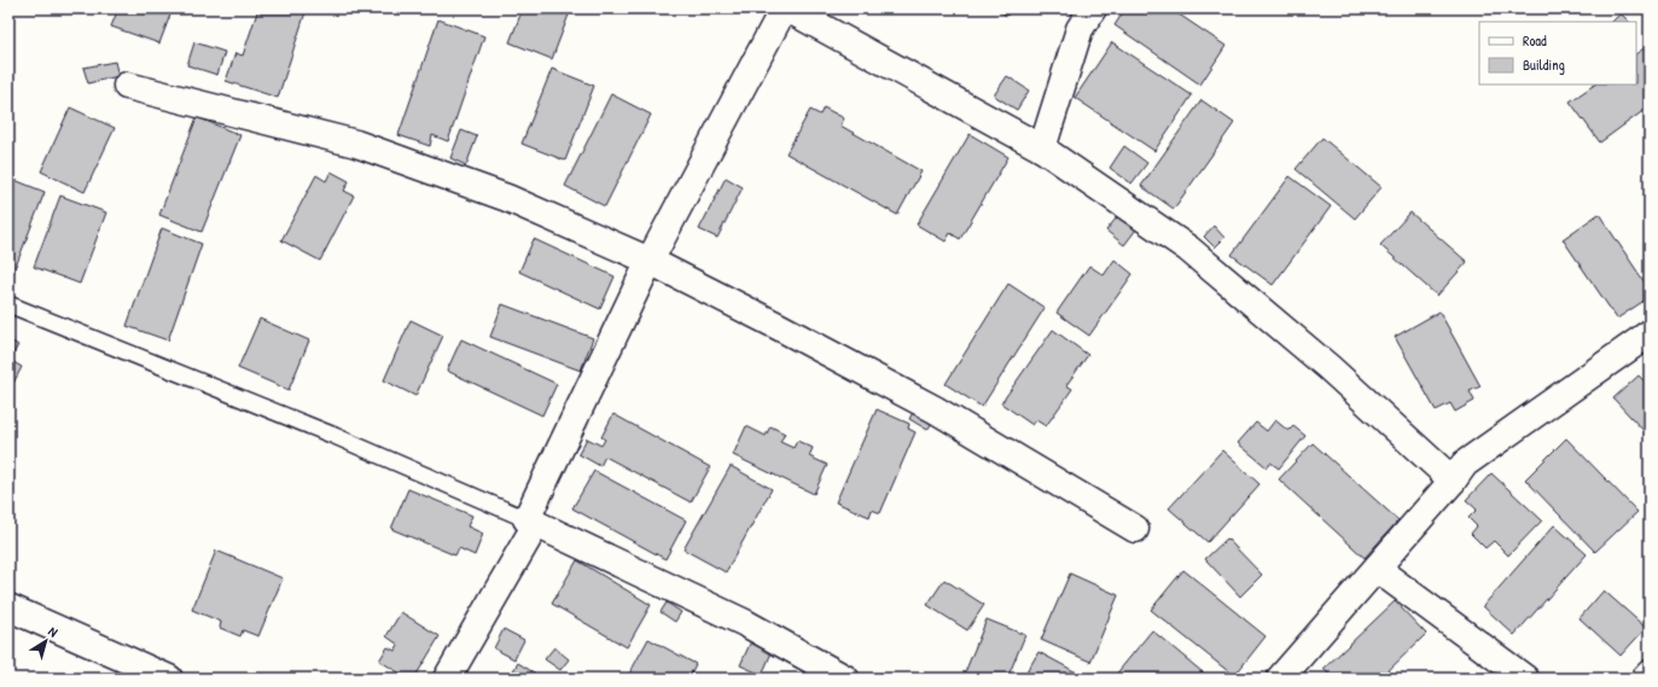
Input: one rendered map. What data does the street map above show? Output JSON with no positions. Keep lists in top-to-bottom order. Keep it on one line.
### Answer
{"legend":["Road","Building"],"north":"top right"}
